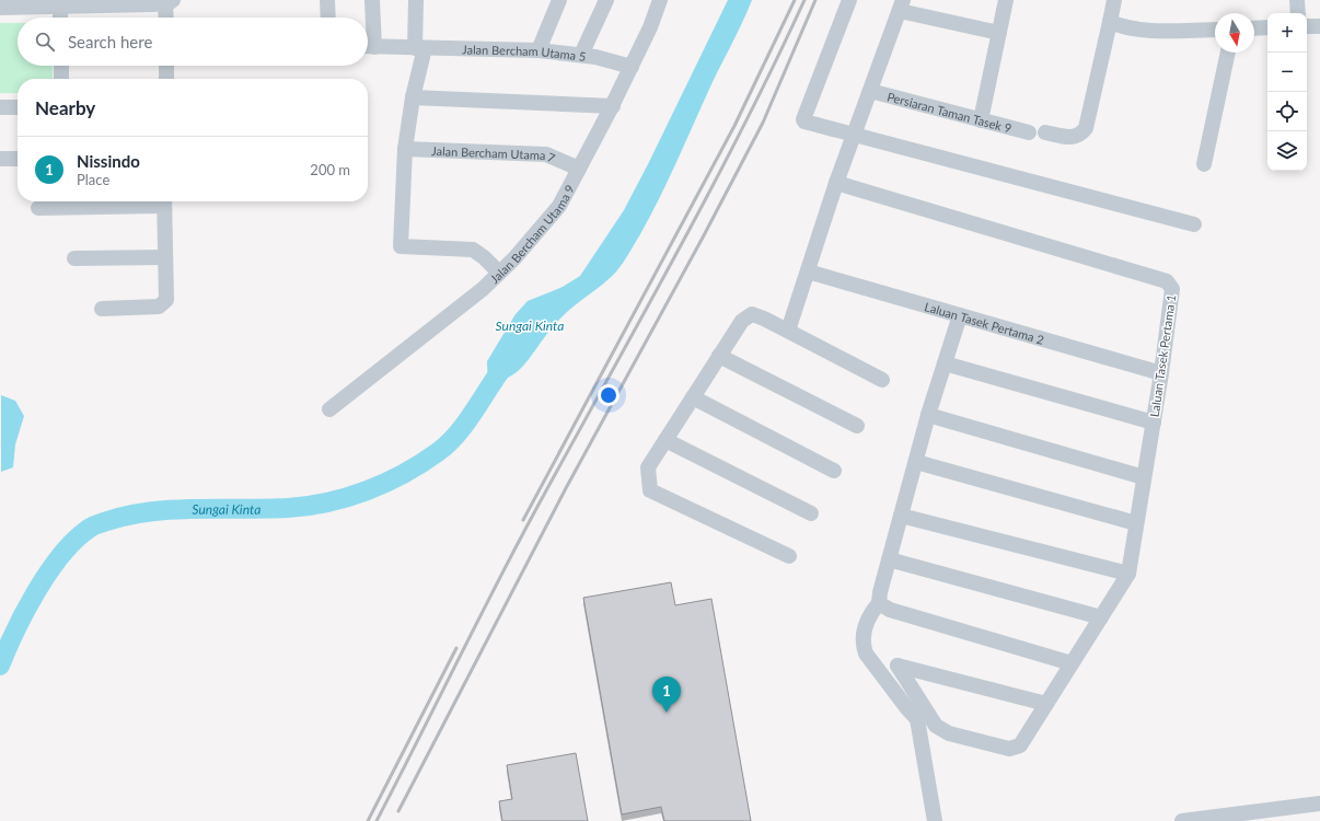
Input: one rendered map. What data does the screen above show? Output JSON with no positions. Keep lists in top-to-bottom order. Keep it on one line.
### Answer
{"streets":{"street":["Jalan Bercham Utama 5","Persiaran Taman Tasek 9","Jalan Bercham Utama 7","Jalan Bercham Utama 9","Laluan Tasek Pertama 2","Laluan Tasek Pertama 1"]},"crossings":[["Jalan Bercham Utama 5","Jalan Bercham Utama 9"],["Jalan Bercham Utama 7","Jalan Bercham Utama 9"],["Laluan Tasek Pertama 2","Laluan Tasek Pertama 1"]],"water":["Sungai Kinta"],"north":"bottom","page":{"map_buttons":["+","−"],"search":"Search here","heading":"Nearby","list":[{"mark":"1","name":"Nissindo","note":"Place","value":"200 m"}],"pins":"1"}}
